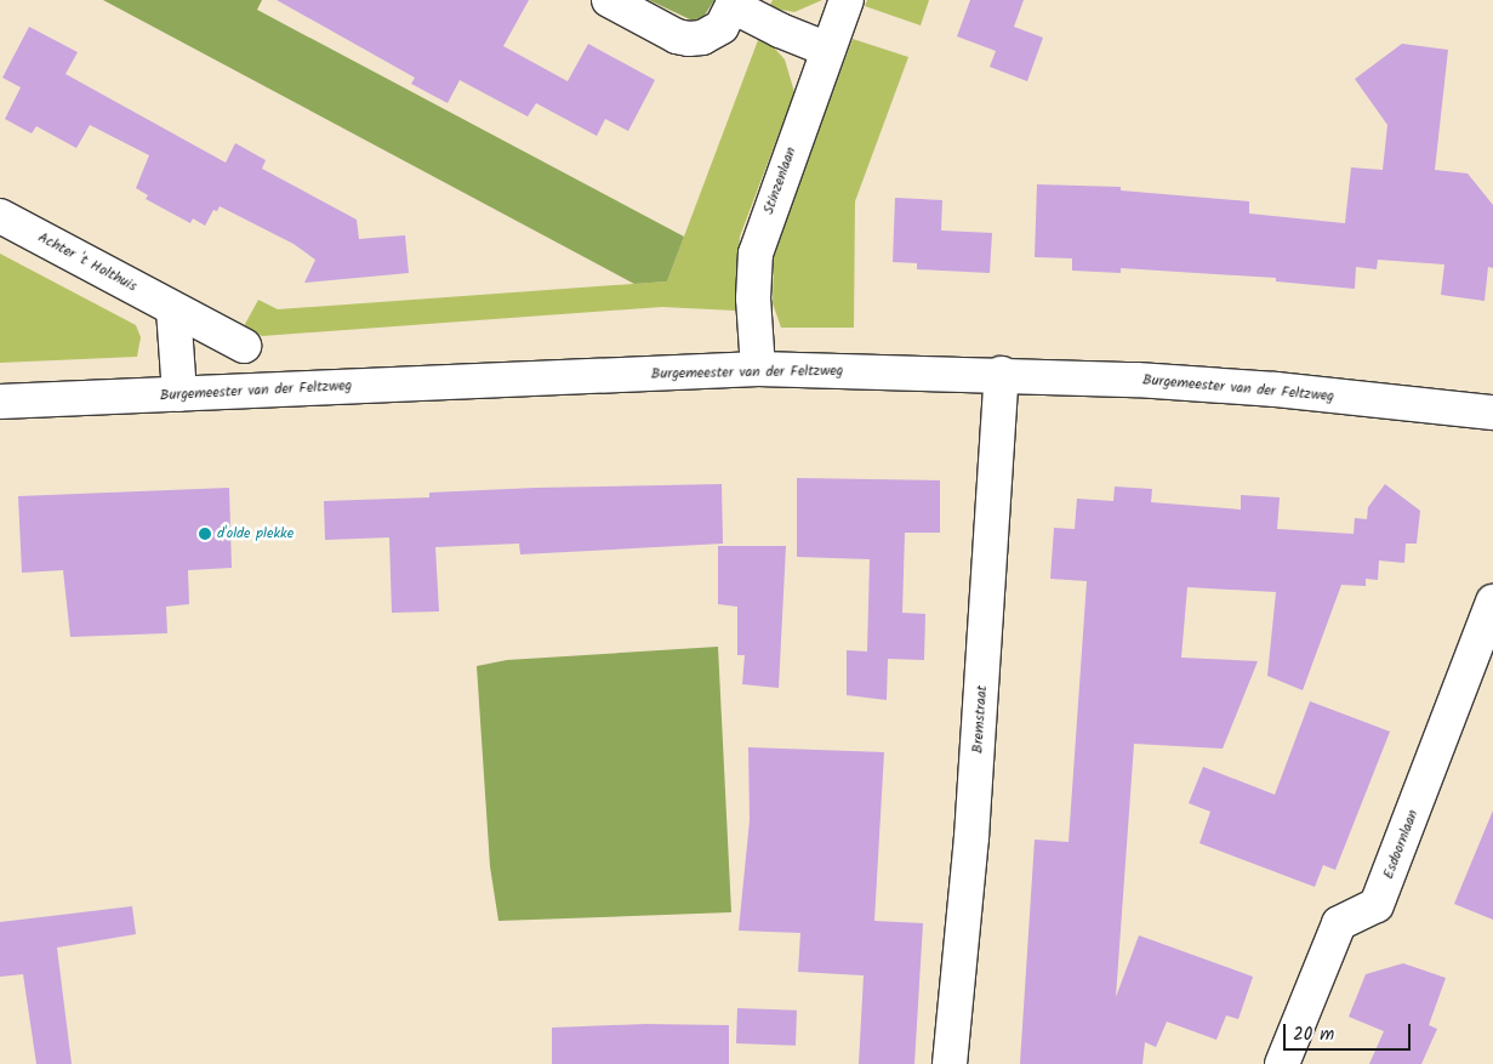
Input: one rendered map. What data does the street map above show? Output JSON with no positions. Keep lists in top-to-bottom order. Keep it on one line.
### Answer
{"streets":{"street":["Stinzenlaan","Achter 't Holthuis","Burgemeester van der Feltzweg","Bremstraat","Esdoornlaan"]},"crossings":[["Stinzenlaan","Burgemeester van der Feltzweg"],["Burgemeester van der Feltzweg","Bremstraat"]],"places":["d'olde plekke"],"scale_bar":"20 m"}
